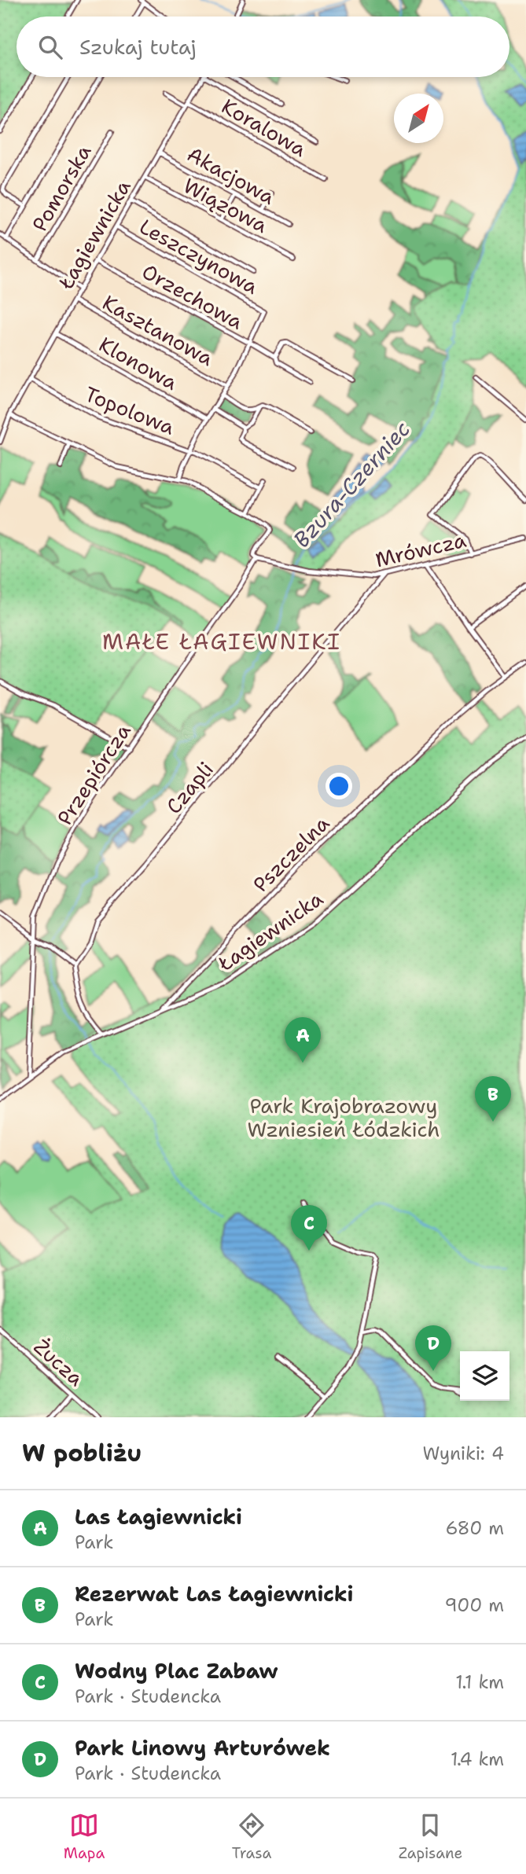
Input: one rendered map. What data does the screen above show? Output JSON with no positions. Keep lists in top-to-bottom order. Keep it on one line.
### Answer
{"streets":{"street":["Koralowa","Akacjowa","Pomorska","Wiązowa","Łagiewnicka","Leszczynowa","Orzechowa","Kasztanowa","Klonowa","Topolowa","Mrówcza","Przepiórcza","Czapli","Pszczelna","Żucza"]},"crossings":[["Koralowa","Łagiewnicka"],["Akacjowa","Łagiewnicka"],["Wiązowa","Łagiewnicka"],["Łagiewnicka","Leszczynowa"],["Łagiewnicka","Orzechowa"],["Łagiewnicka","Kasztanowa"],["Łagiewnicka","Klonowa"],["Łagiewnicka","Topolowa"],["Łagiewnicka","Przepiórcza"],["Łagiewnicka","Pszczelna"],["Leszczynowa","Orzechowa"],["Mrówcza","Przepiórcza"],["Mrówcza","Czapli"]],"districts":["MAŁE ŁAGIEWNIKI"],"water":["Bzura-Czerniec"],"parks":["Park Krajobrazowy Wzniesień Łódzkich"],"north":"top right","page":{"search":"Szukaj tutaj","pins":["A","B","C","D"],"heading":["W pobliżu","Wyniki: 4"],"list":[{"mark":"A","name":"Las Łagiewnicki","note":"Park","value":"680 m"},{"mark":"B","name":"Rezerwat Las Łagiewnicki","note":"Park","value":"900 m"},{"mark":"C","name":"Wodny Plac Zabaw","note":"Park · Studencka","value":"1.1 km"},{"mark":"D","name":"Park Linowy Arturówek","note":"Park · Studencka","value":"1.4 km"}],"nav":["Mapa","Trasa","Zapisane"]}}
